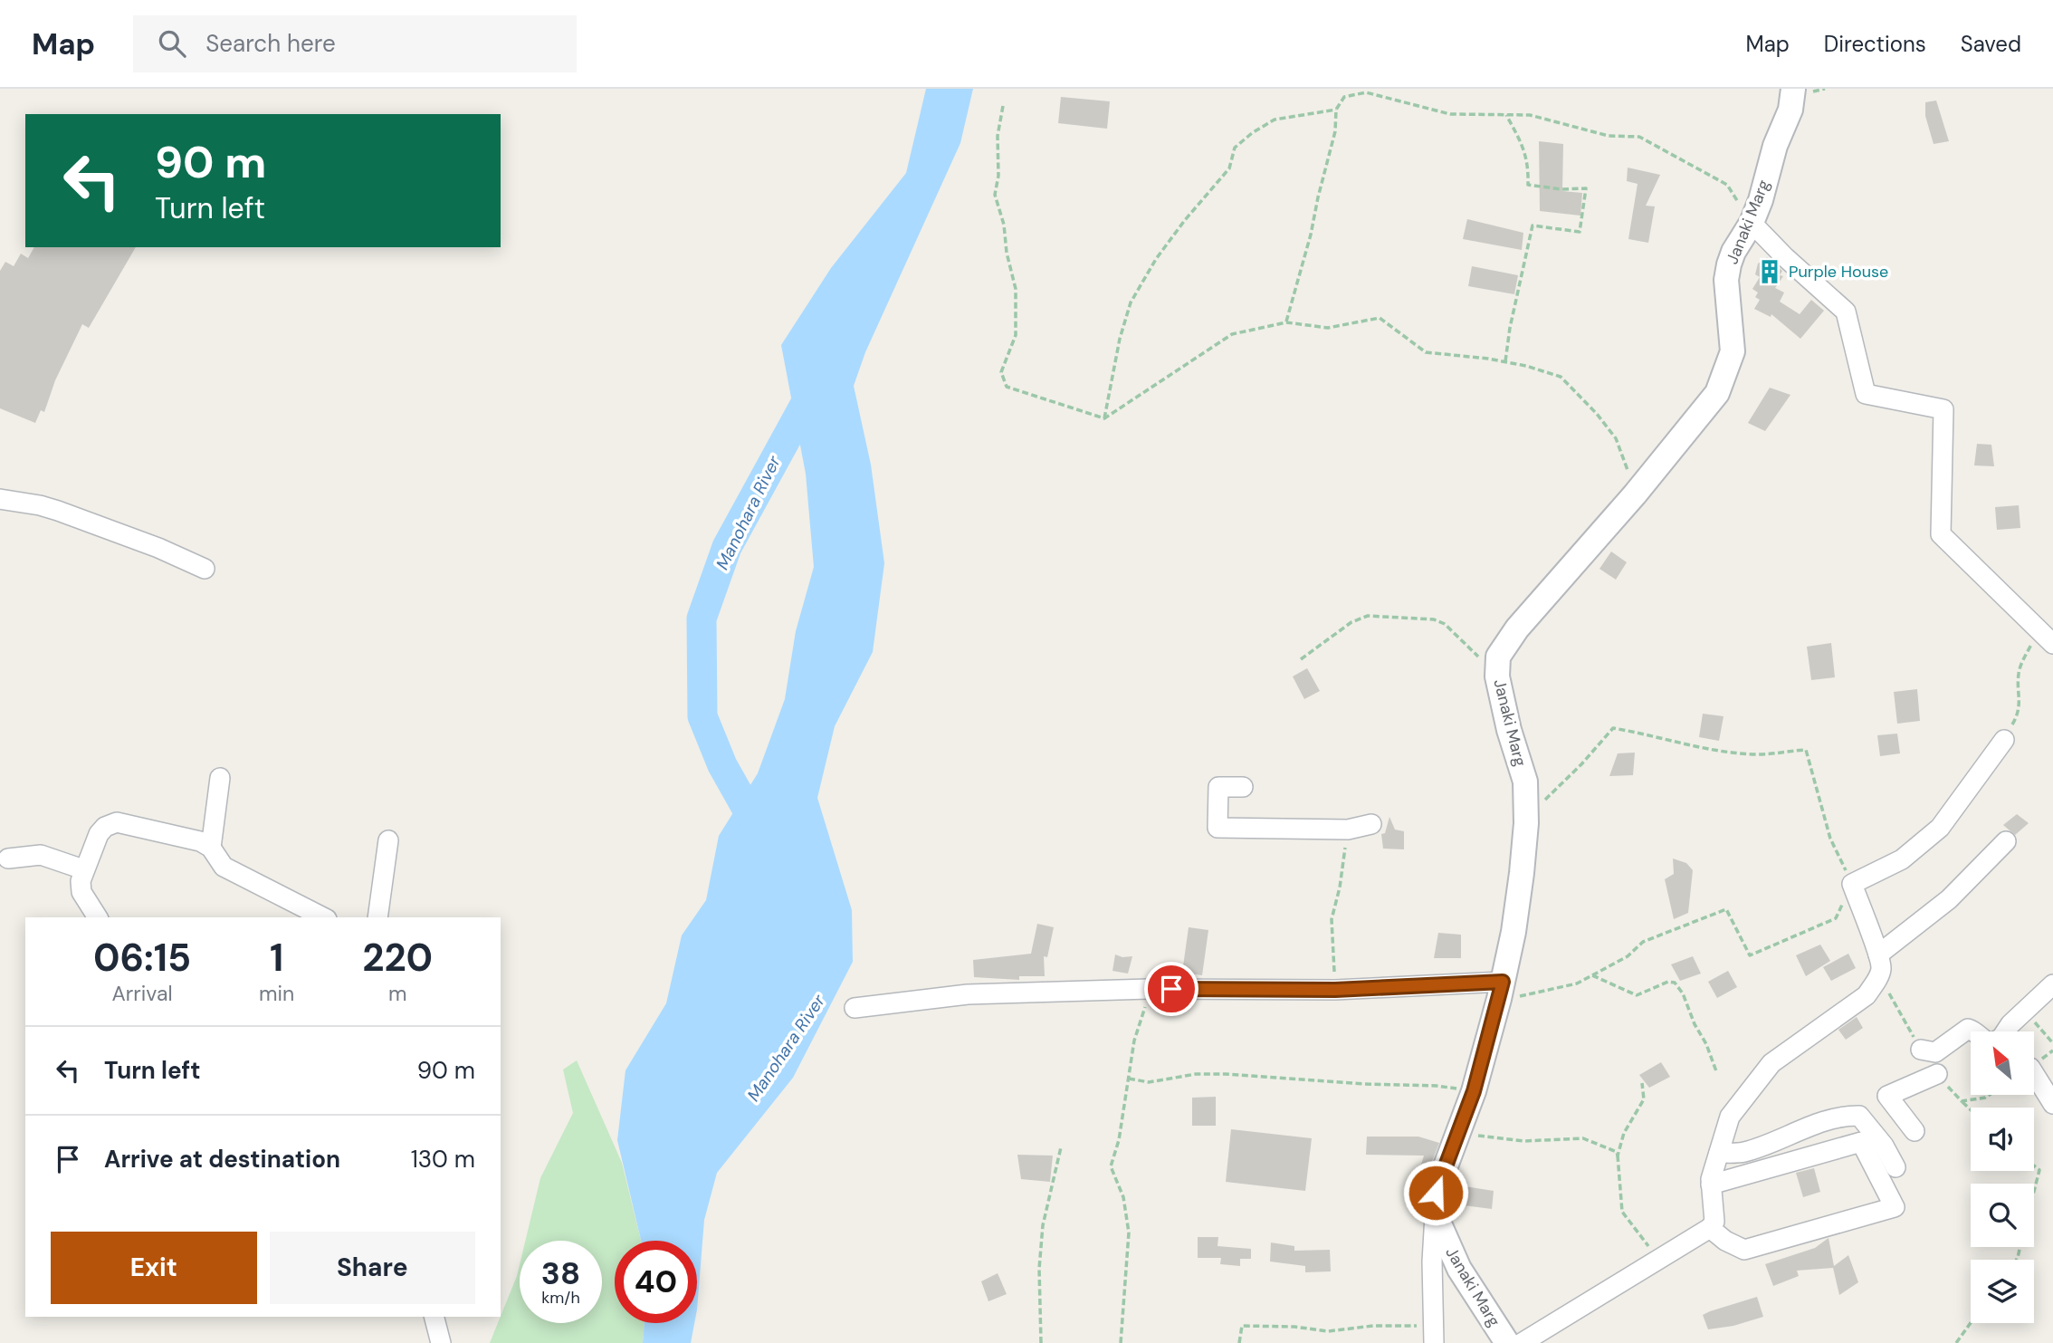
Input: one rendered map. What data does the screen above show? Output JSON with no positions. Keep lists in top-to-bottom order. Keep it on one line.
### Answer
{"streets":{"street":["Janaki Marg"]},"water":["Manohara River"],"places":{"building":["Purple House"]},"north":"top left","page":{"header":"Map","search":"Search here","nav":["Map","Directions","Saved"],"turn":["90 m","Turn left"],"eta":["06:15","Arrival","1","min","220","m"],"list":[{"name":"Turn left","value":"90 m"},{"name":"Arrive at destination","value":"130 m"}],"buttons":["Exit","Share"],"speed":"38 km/h","limit":"40"}}
